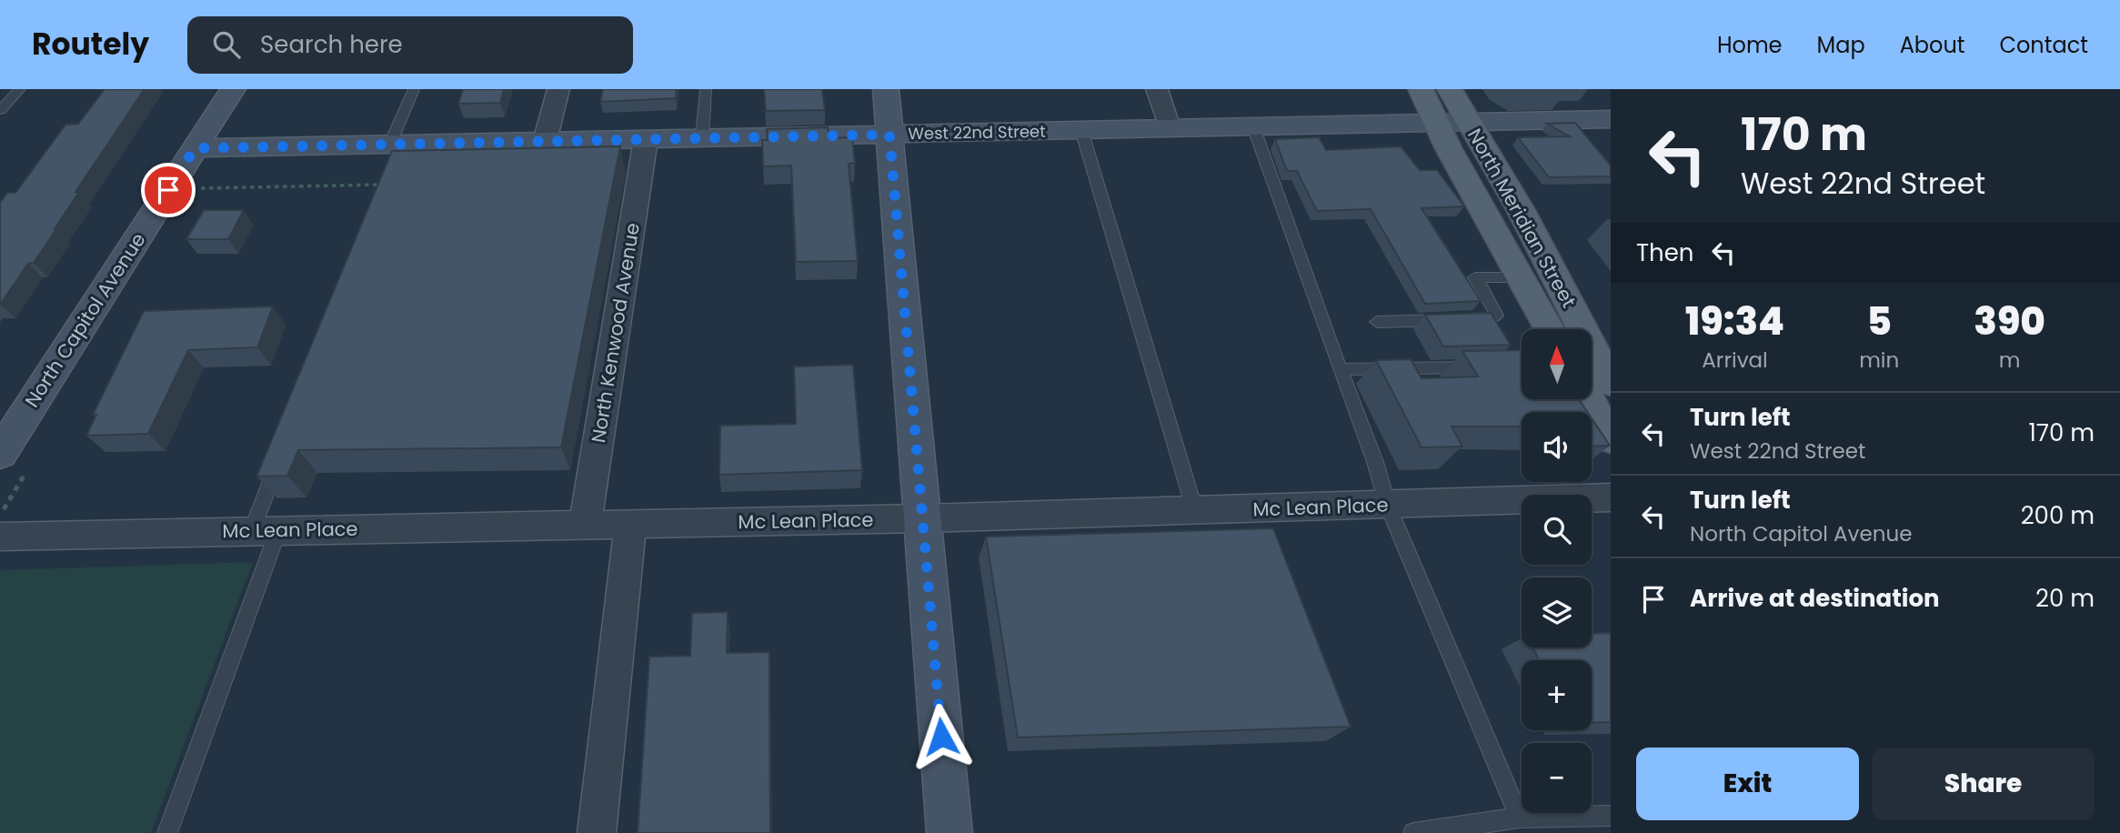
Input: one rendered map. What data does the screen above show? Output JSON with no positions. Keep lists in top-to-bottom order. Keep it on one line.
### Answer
{"streets":{"main road":["West 22nd Street","North Meridian Street","North Capitol Avenue"],"street":["North Kenwood Avenue","Mc Lean Place"]},"crossings":[["West 22nd Street","North Meridian Street"],["West 22nd Street","North Capitol Avenue"],["West 22nd Street","North Kenwood Avenue"],["North Kenwood Avenue","Mc Lean Place"]],"north":"top","page":{"header":"Routely","search":"Search here","nav":["Home","Map","About","Contact"],"turn":["170 m","West 22nd Street"],"then":"Then","eta":["19:34","Arrival","5","min","390","m"],"map_buttons":["+","−"],"list":[{"name":"Turn left","note":"West 22nd Street","value":"170 m"},{"name":"Turn left","note":"North Capitol Avenue","value":"200 m"},{"name":"Arrive at destination","value":"20 m"}],"buttons":["Exit","Share"]}}
